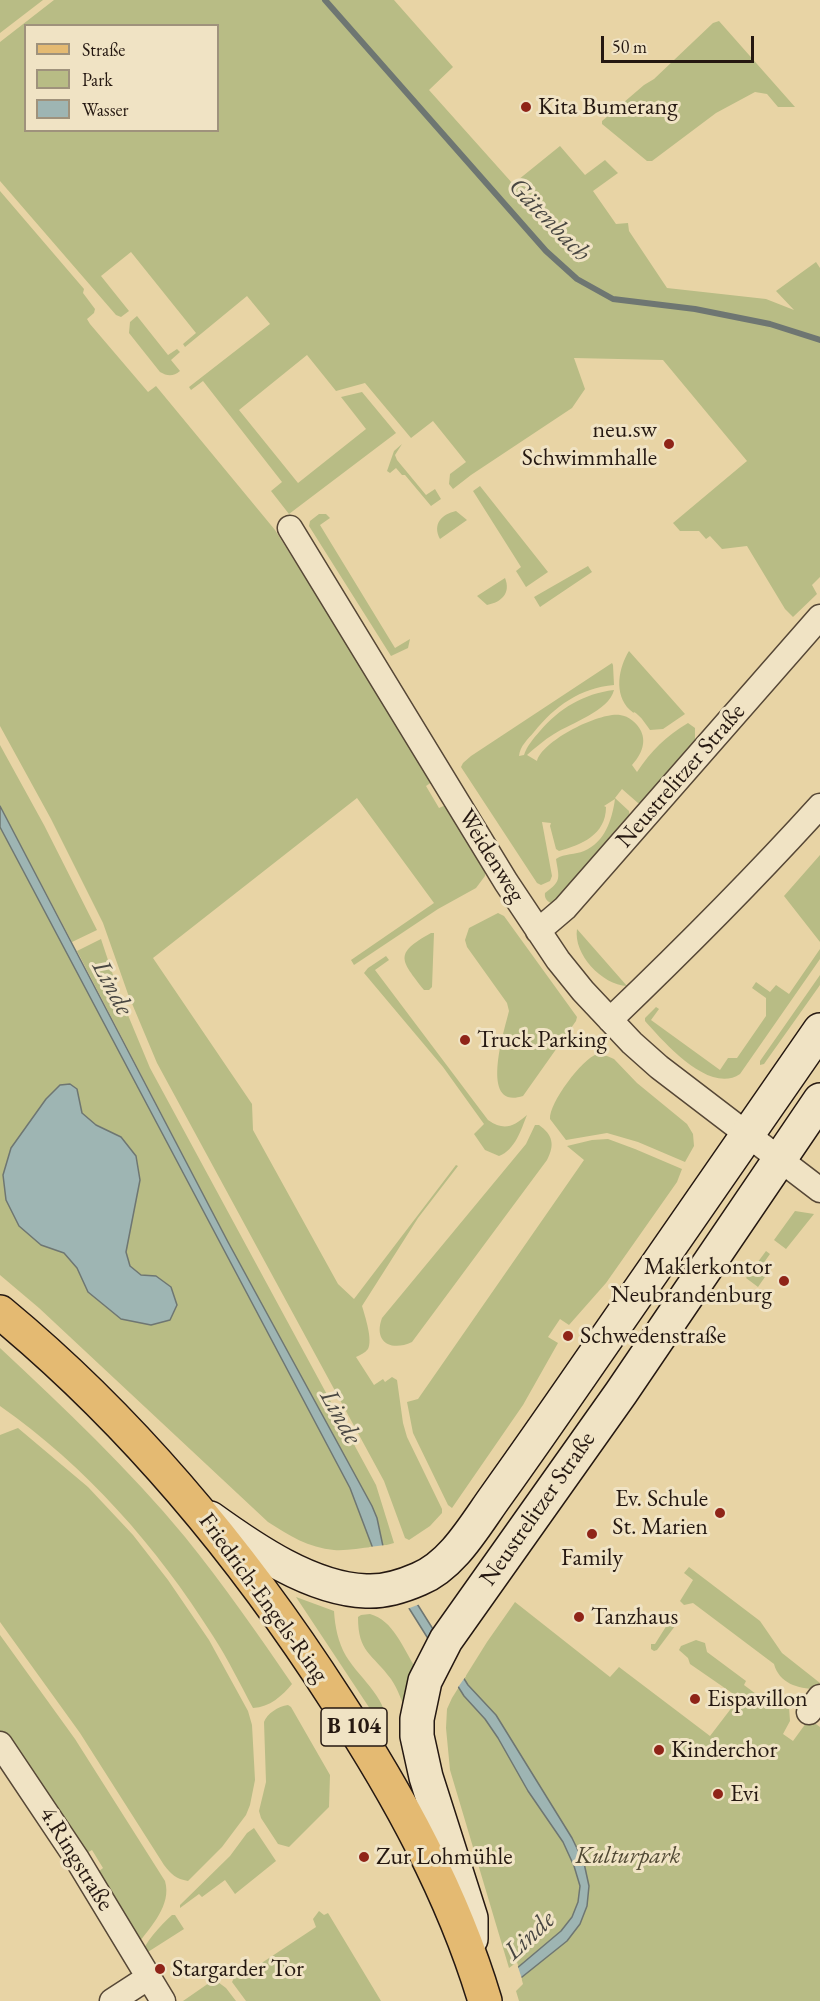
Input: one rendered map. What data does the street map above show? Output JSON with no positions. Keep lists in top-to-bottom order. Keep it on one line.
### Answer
{"streets":{"main road":["Neustrelitzer Straße","Friedrich-Engels-Ring","B 104"],"street":["Weidenweg","4.Ringstraße"]},"crossings":[["Neustrelitzer Straße","Weidenweg"],["Neustrelitzer Straße","Friedrich-Engels-Ring"]],"water":["Gätenbach","Linde"],"parks":["Kulturpark"],"places":["Kita Bumerang","neu.sw Schwimmhalle","Truck Parking","Maklerkontor Neubrandenburg","Schwedenstraße","Ev. Schule St. Marien","Family","Tanzhaus","Eispavillon","Kinderchor","Evi","Zur Lohmühle","Stargarder Tor"],"legend":["Straße","Park","Wasser"],"scale_bar":"50 m"}
